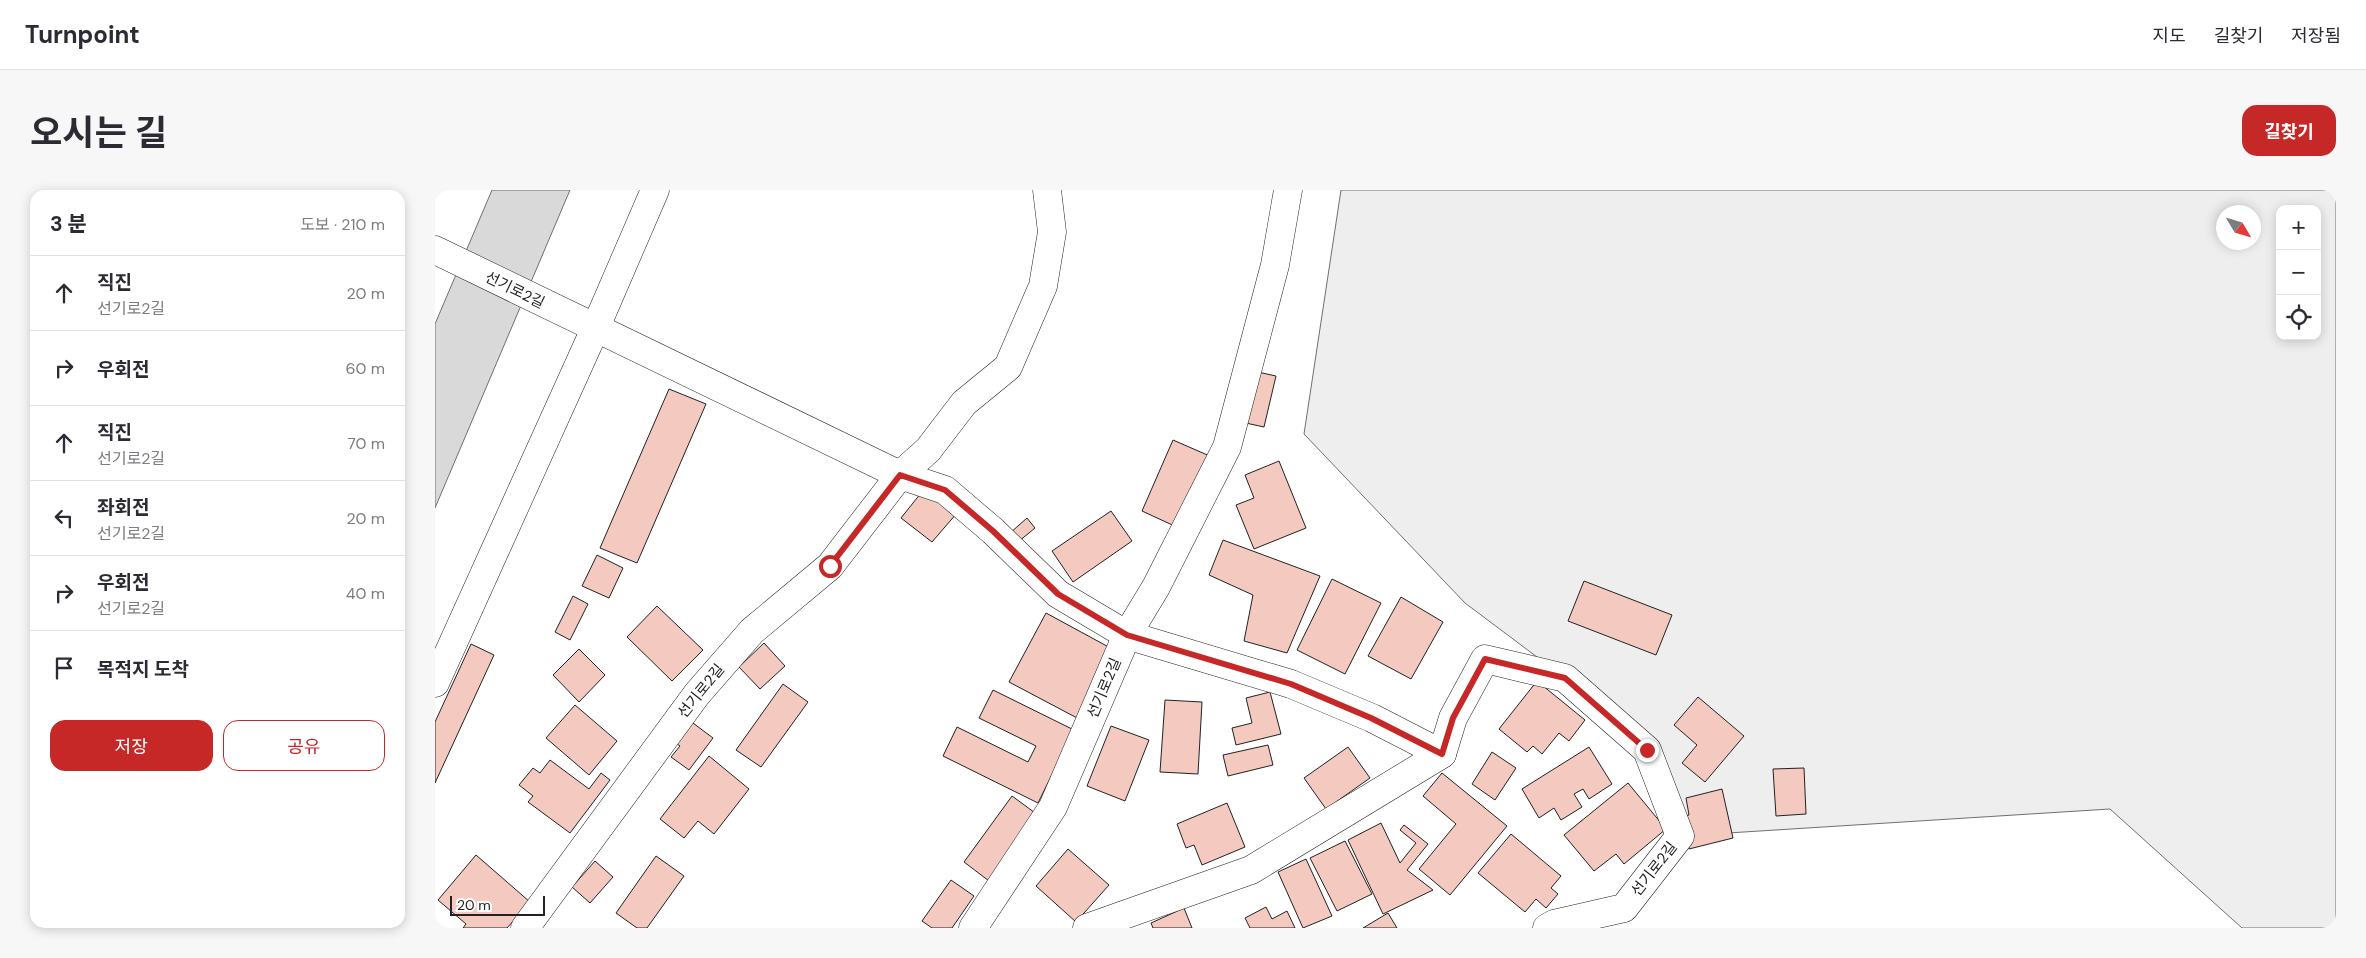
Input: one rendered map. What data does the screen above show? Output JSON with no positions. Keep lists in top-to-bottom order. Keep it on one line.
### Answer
{"streets":{"street":["선기로2길"]},"scale_bar":"20 m","north":"bottom right","page":{"header":"Turnpoint","nav":["지도","길찾기","저장됨"],"title":"오시는 길","buttons":["길찾기",["저장","공유"]],"heading":["3 분","도보 · 210 m"],"map_buttons":["+","−"],"list":[["직진","선기로2길","20 m"],["우회전","60 m"],["직진","선기로2길","70 m"],["좌회전","선기로2길","20 m"],["우회전","선기로2길","40 m"],"목적지 도착"],"scale":"20 m"}}
